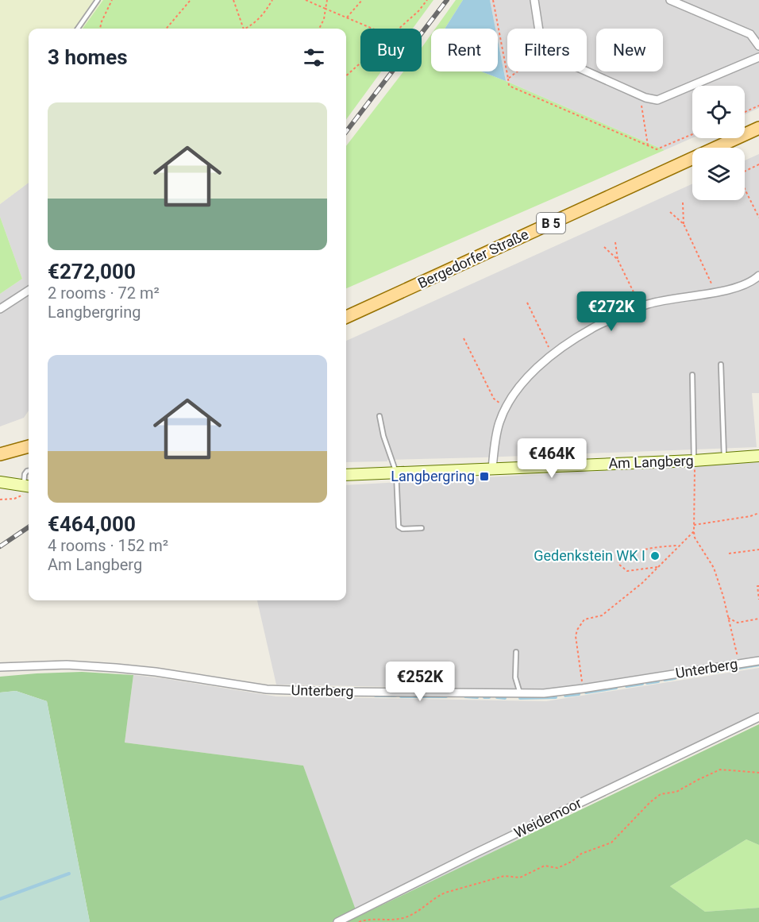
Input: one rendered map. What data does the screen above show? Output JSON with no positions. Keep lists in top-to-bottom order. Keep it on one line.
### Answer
{"streets":{"main road":["B 5","Bergedorfer Straße"],"street":["Am Langberg","Unterberg","Weidemoor"]},"places":{"transit":["Langbergring"],"other":["Gedenkstein WK I"]},"page":{"chip":["Buy","Rent","Filters","New"],"heading":"3 homes","list":[{"name":"€272,000","note":"2 rooms · 72 m² · Langbergring"},{"name":"€464,000","note":"4 rooms · 152 m² · Am Langberg"}],"price":["€272K","€464K","€252K"]}}
